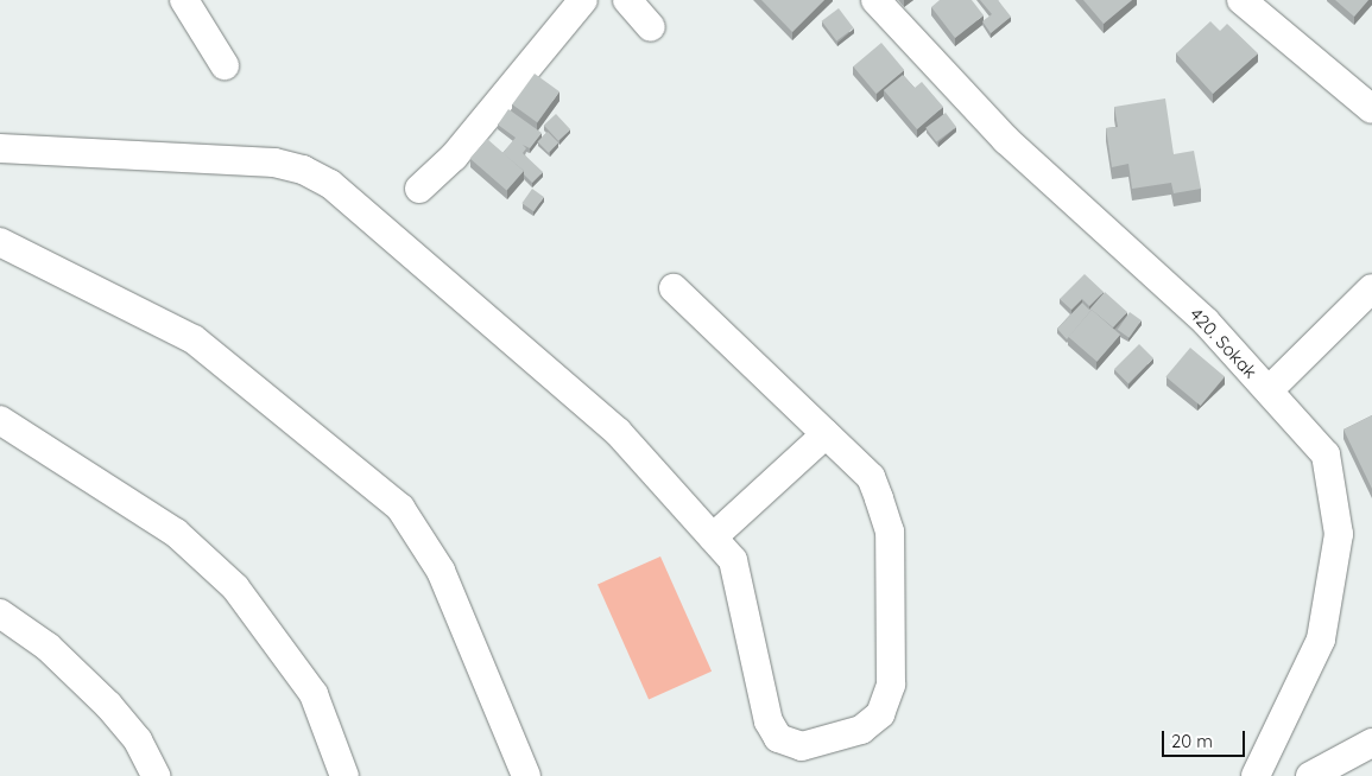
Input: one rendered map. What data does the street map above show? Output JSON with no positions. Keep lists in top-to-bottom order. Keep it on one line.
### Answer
{"streets":{"street":["420. Sokak"]},"scale_bar":"20 m"}
